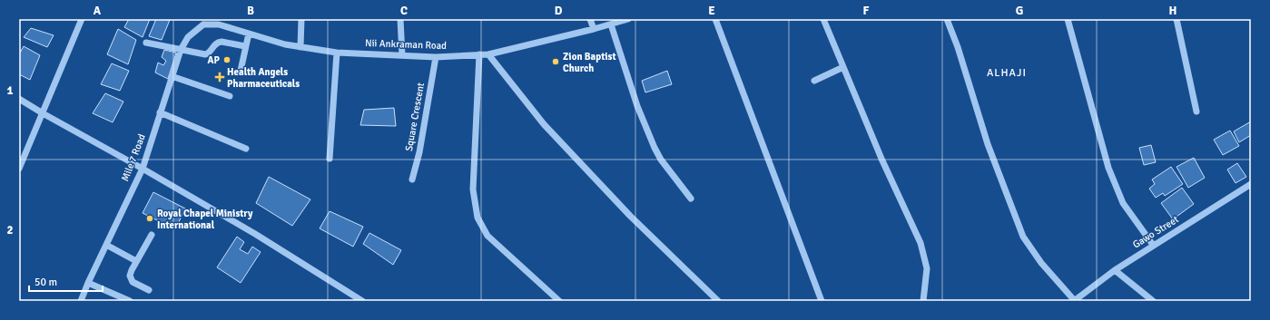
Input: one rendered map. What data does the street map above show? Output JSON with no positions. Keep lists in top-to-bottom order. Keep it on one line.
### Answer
{"streets":{"street":["Nii Ankraman Road","Square Crescent","Mile 7 Road","Gawo Street"]},"crossings":[["Nii Ankraman Road","Square Crescent"],["Nii Ankraman Road","Mile 7 Road"]],"districts":["ALHAJI"],"places":{"other":["AP","Zion Baptist Church","Royal Chapel Ministry International"],"health":["Health Angels Pharmaceuticals"]},"scale_bar":"50 m","grid":{"columns":["A","B","C","D","E","F","G","H"],"rows":["1","2"]}}
